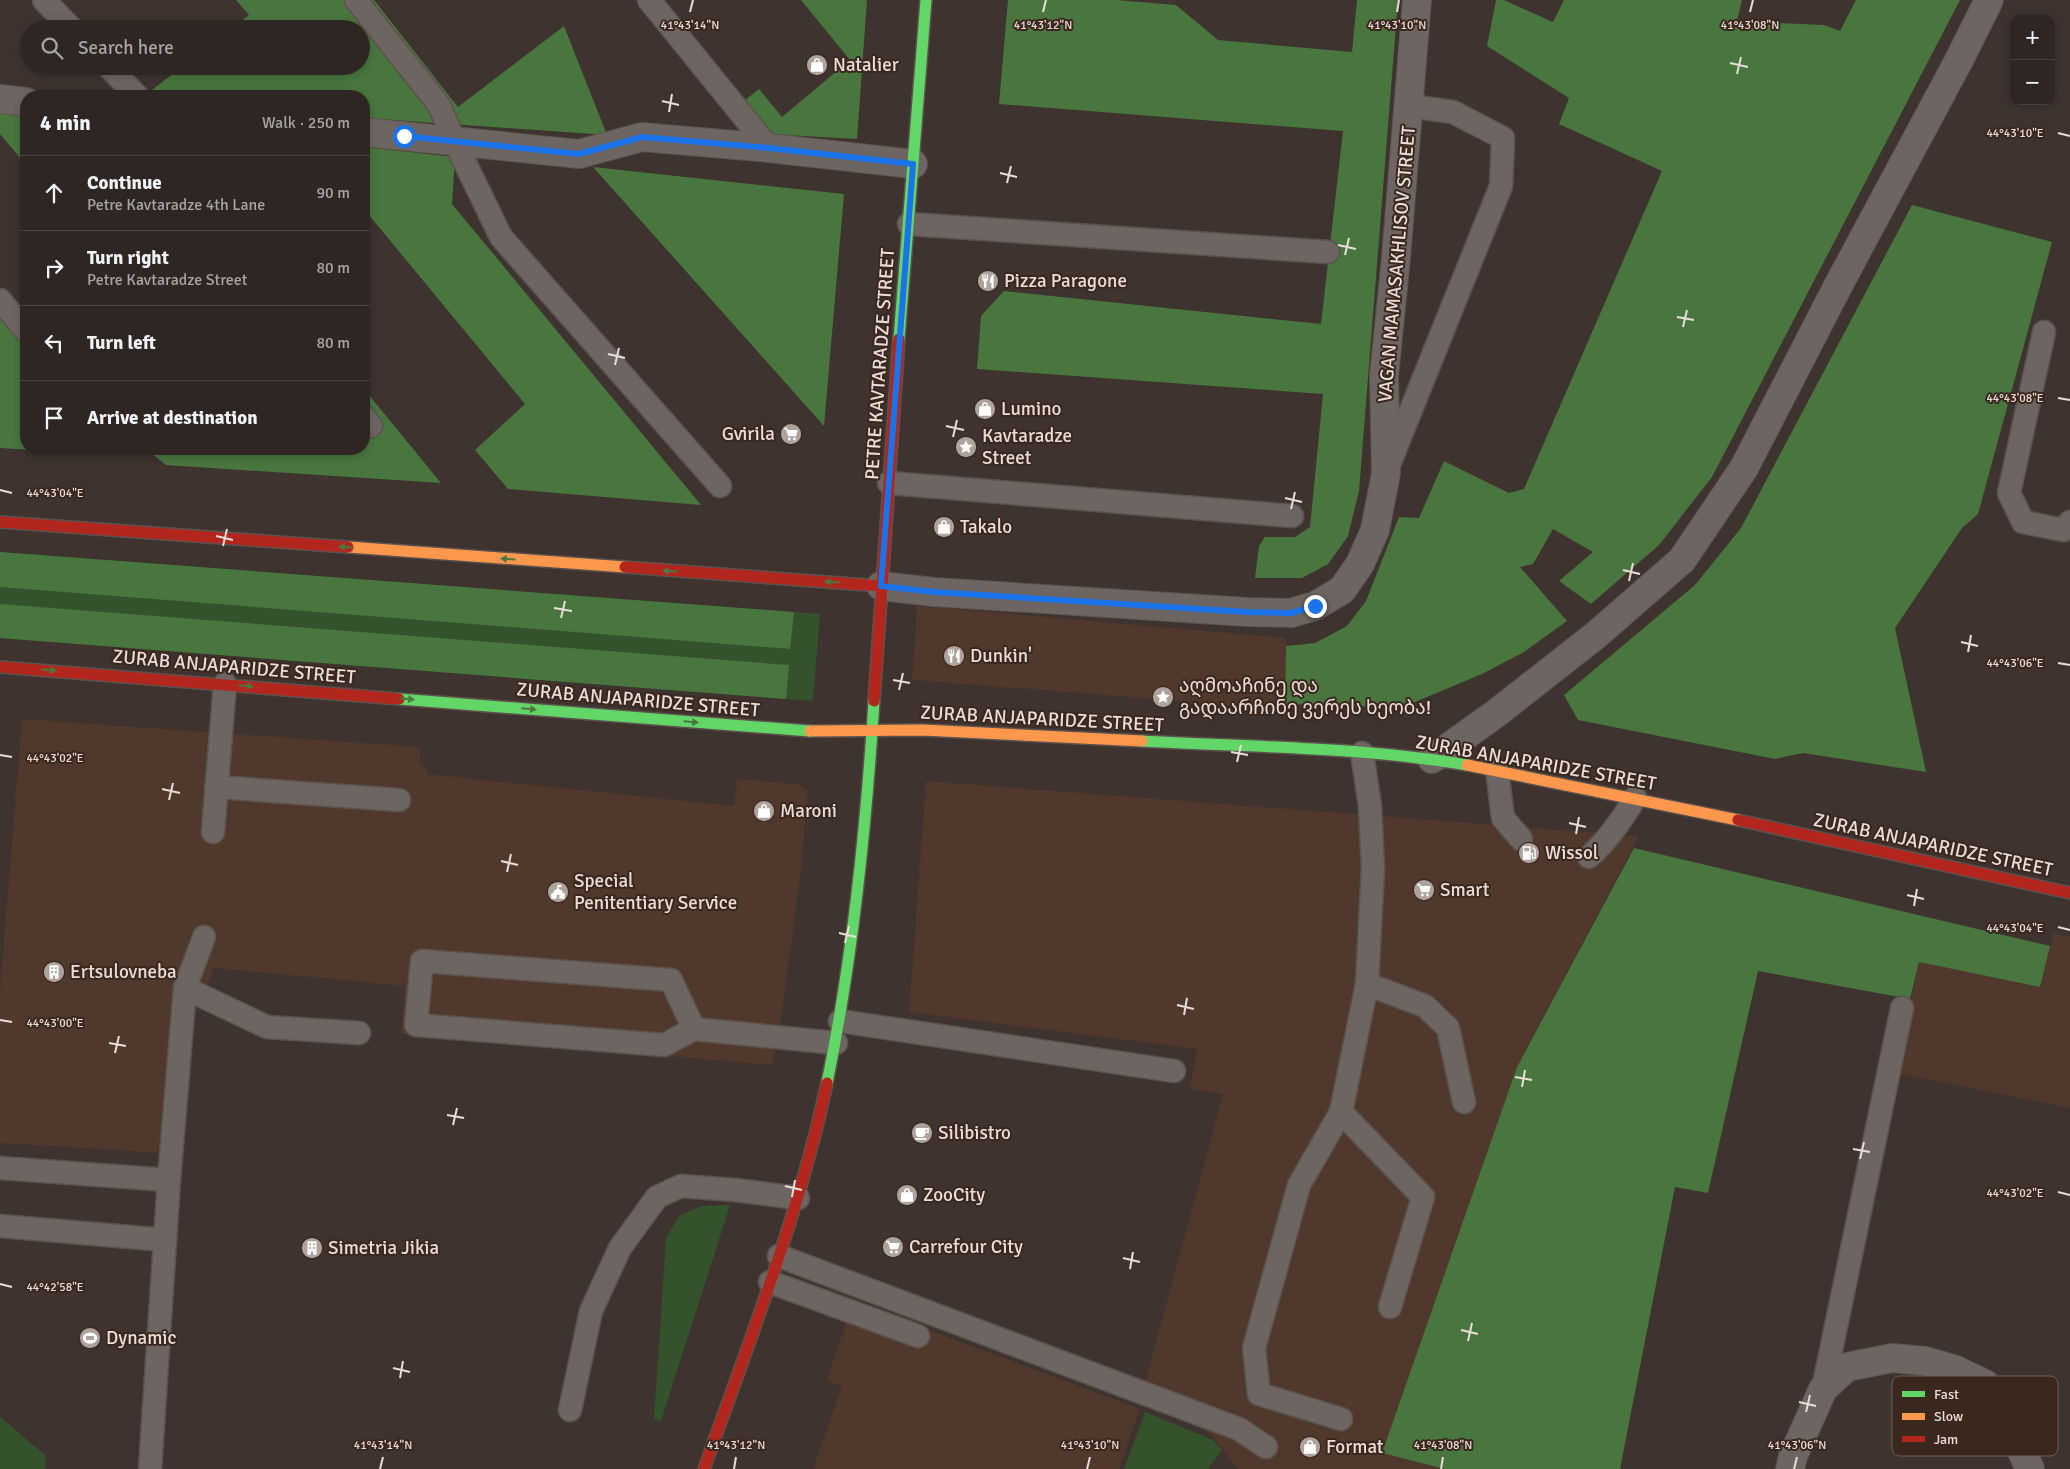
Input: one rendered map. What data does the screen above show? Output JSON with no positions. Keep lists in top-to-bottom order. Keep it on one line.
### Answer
{"streets":{"main road":["PETRE KAVTARADZE STREET","ZURAB ANJAPARIDZE STREET"],"street":["VAGAN MAMASAKHLISOV STREET"]},"crossings":[["VAGAN MAMASAKHLISOV STREET","PETRE KAVTARADZE STREET"],["PETRE KAVTARADZE STREET","ZURAB ANJAPARIDZE STREET"]],"one_way":["ZURAB ANJAPARIDZE STREET"],"places":{"shop":["Natalier","Lumino","Takalo","Maroni","ZooCity","Format"],"restaurant":["Pizza Paragone","Dunkin'"],"supermarket":["Gvirila","Smart","Carrefour City"],"place":["Kavtaradze Street","აღმოაჩინე და გადაარჩინე ვერეს ხეობა!"],"fuel station":["Wissol"],"public building":["Special Penitentiary Service"],"building":["Ertsulovneba","Simetria Jikia"],"cafe":["Silibistro"],"sports":["Dynamic"]},"legend":["Fast","Slow","Jam"],"page":{"map_buttons":["+","−"],"search":"Search here","heading":["4 min","Walk · 250 m"],"list":[["Continue","Petre Kavtaradze 4th Lane","90 m"],["Turn right","Petre Kavtaradze Street","80 m"],["Turn left","80 m"],"Arrive at destination"]},"coordinates":["41°43'14\"N","41°43'12\"N","41°43'10\"N","41°43'08\"N","44°43'10\"E","44°43'08\"E","44°43'04\"E","44°43'06\"E","44°43'02\"E","44°43'00\"E","44°42'58\"E","41°43'06\"N"]}
